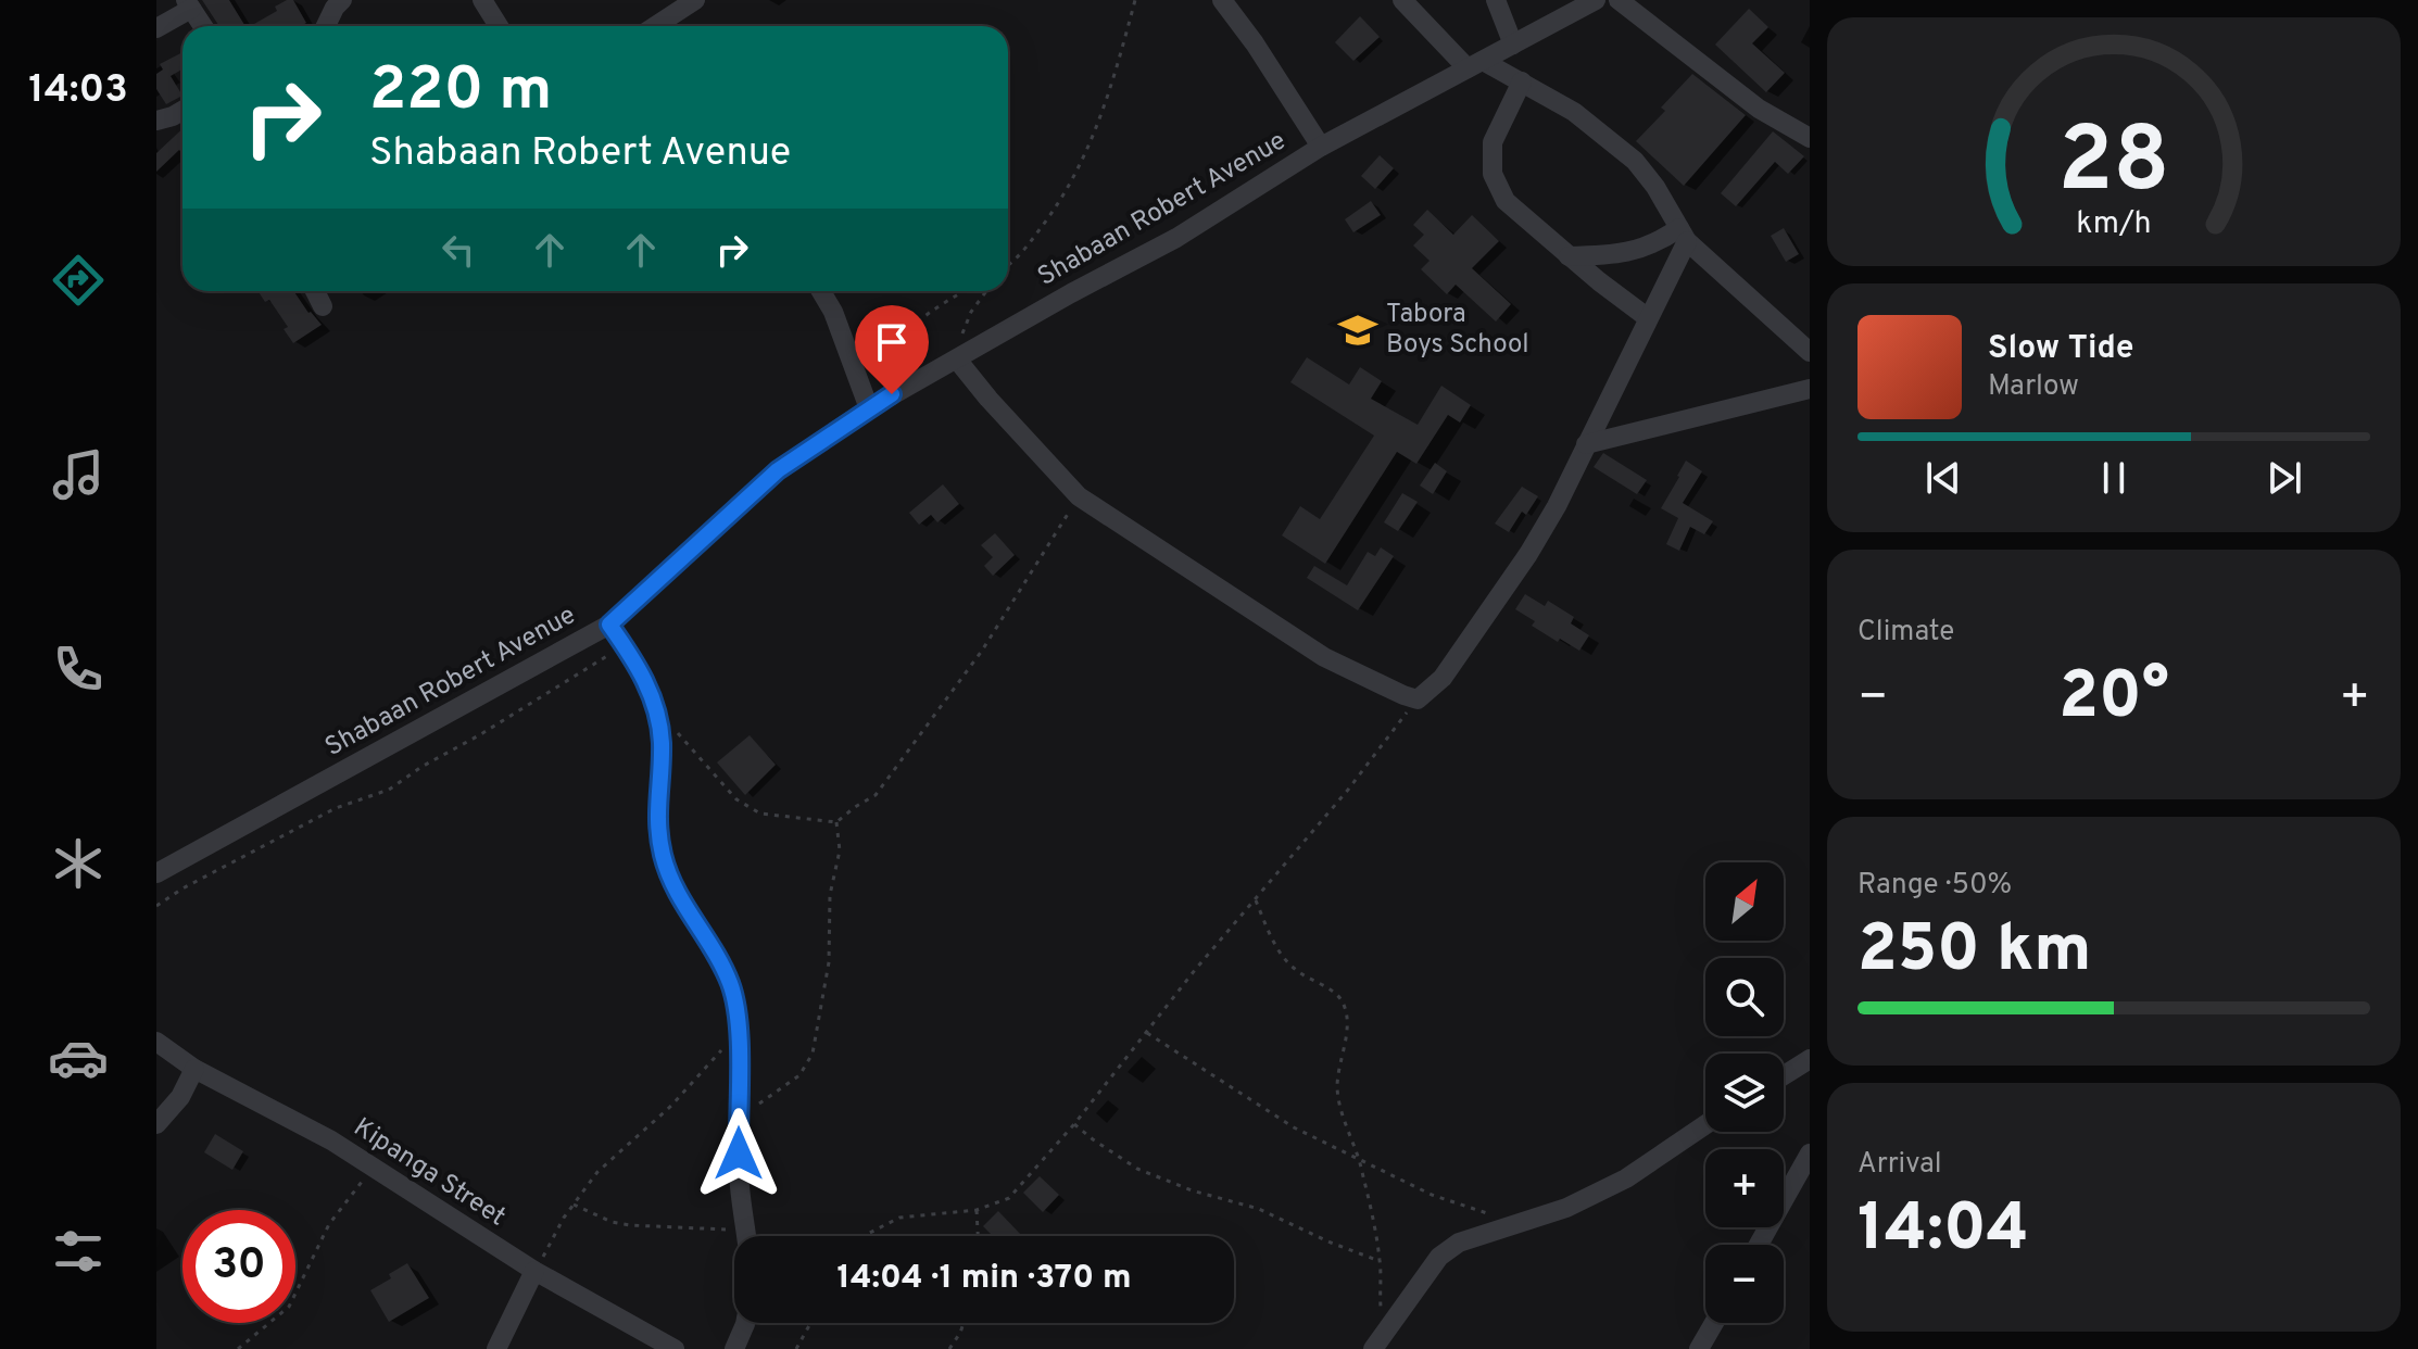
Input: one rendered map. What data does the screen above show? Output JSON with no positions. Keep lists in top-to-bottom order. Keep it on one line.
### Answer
{"streets":{"street":["Shabaan Robert Avenue","Kipanga Street"]},"places":{"school or university":["Tabora Boys School"]},"north":"top right","page":{"tabs":"14:03","turn":["220 m","Shabaan Robert Avenue"],"song":["Slow Tide","Marlow"],"tile":["Climate",["Range · 50%","250 km"],["Arrival","14:04"]],"heat":["−","20°","+"],"map_buttons":["+","−"],"limit":"30","trip":"14:04 · 1 min · 370 m","gauge":["28","km/h"]}}
